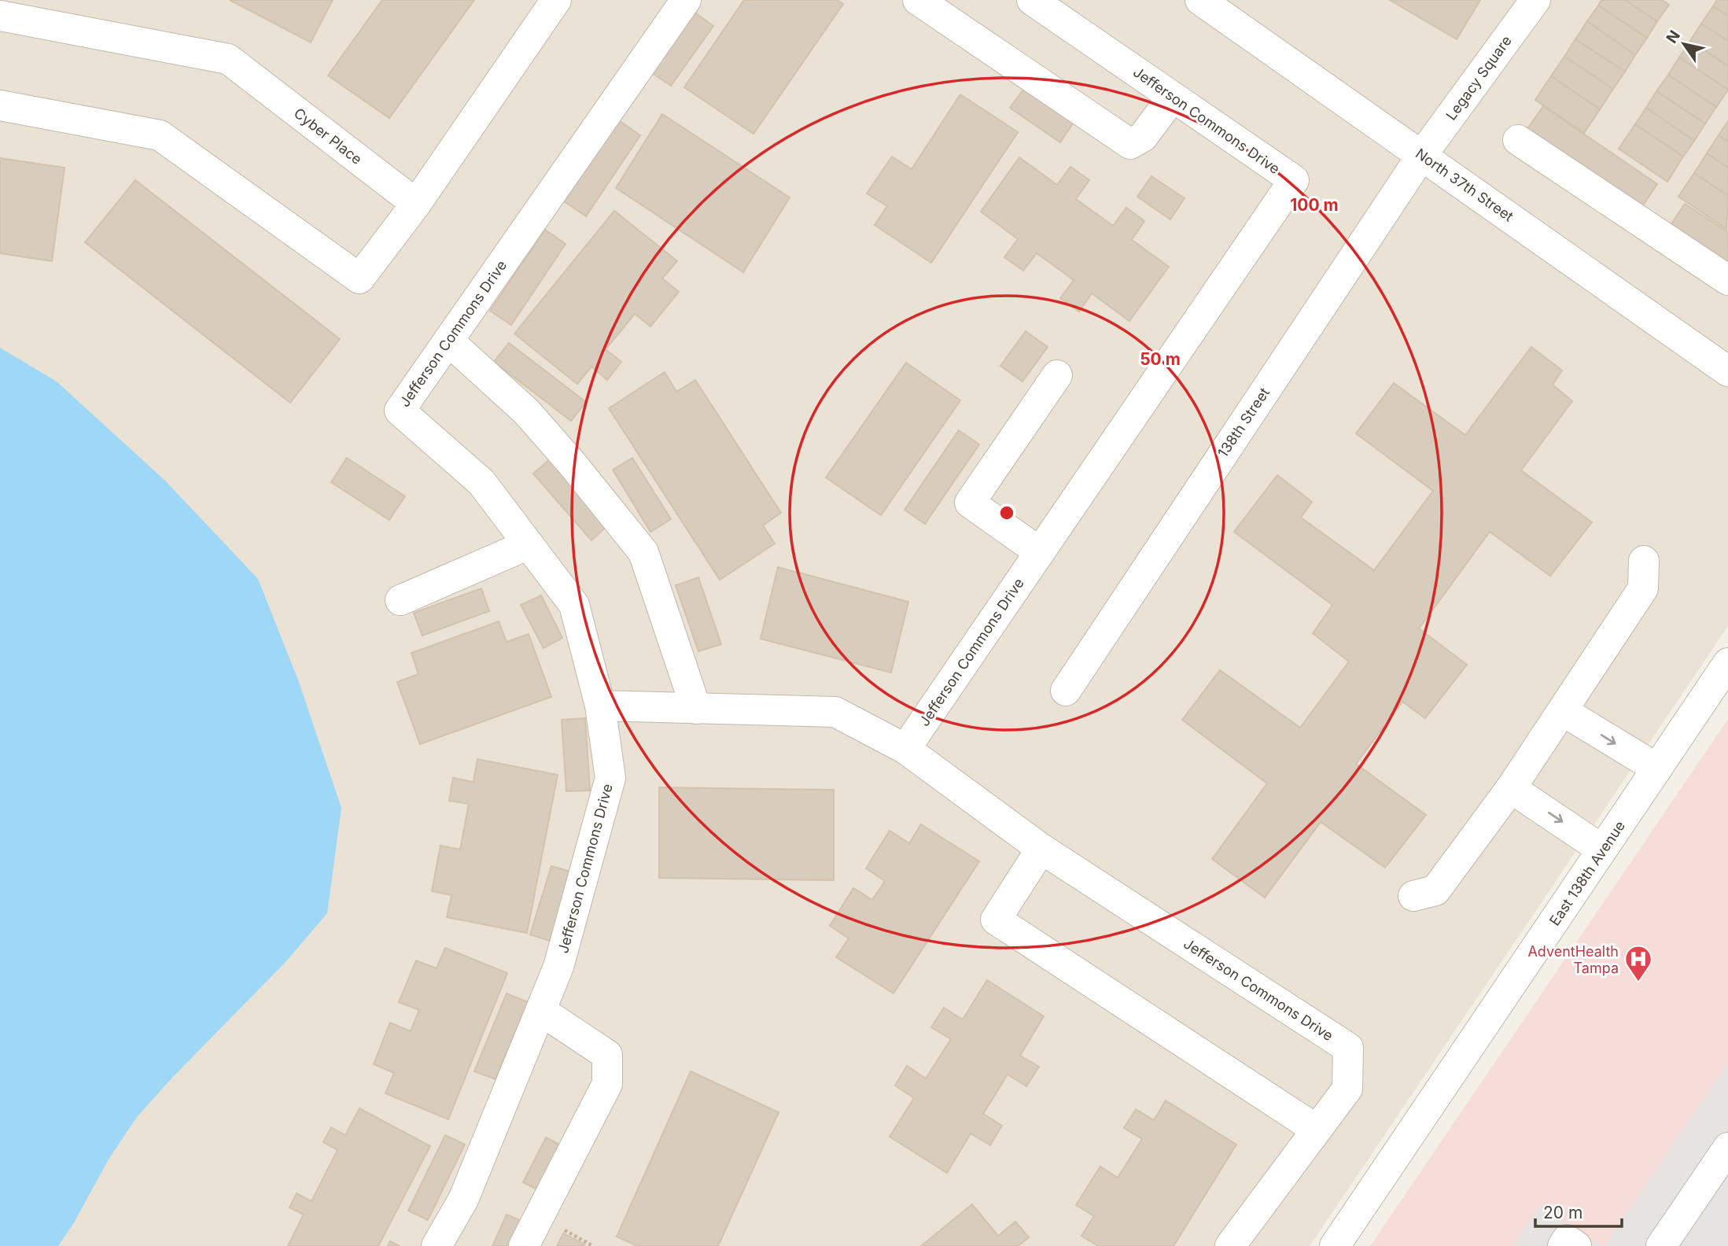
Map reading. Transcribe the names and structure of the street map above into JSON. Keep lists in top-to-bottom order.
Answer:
{
  "streets": {
    "street": [
      "Legacy Square",
      "Jefferson Commons Drive",
      "Cyber Place",
      "North 37th Street",
      "138th Street",
      "East 138th Avenue"
    ]
  },
  "crossings": [
    ["Legacy Square", "North 37th Street"],
    ["Legacy Square", "138th Street"],
    ["North 37th Street", "138th Street"]
  ],
  "places": {
    "hospital": ["AdventHealth Tampa"]
  },
  "scale_bar": "20 m",
  "north": "top left",
  "rings": ["100 m", "50 m"]
}
